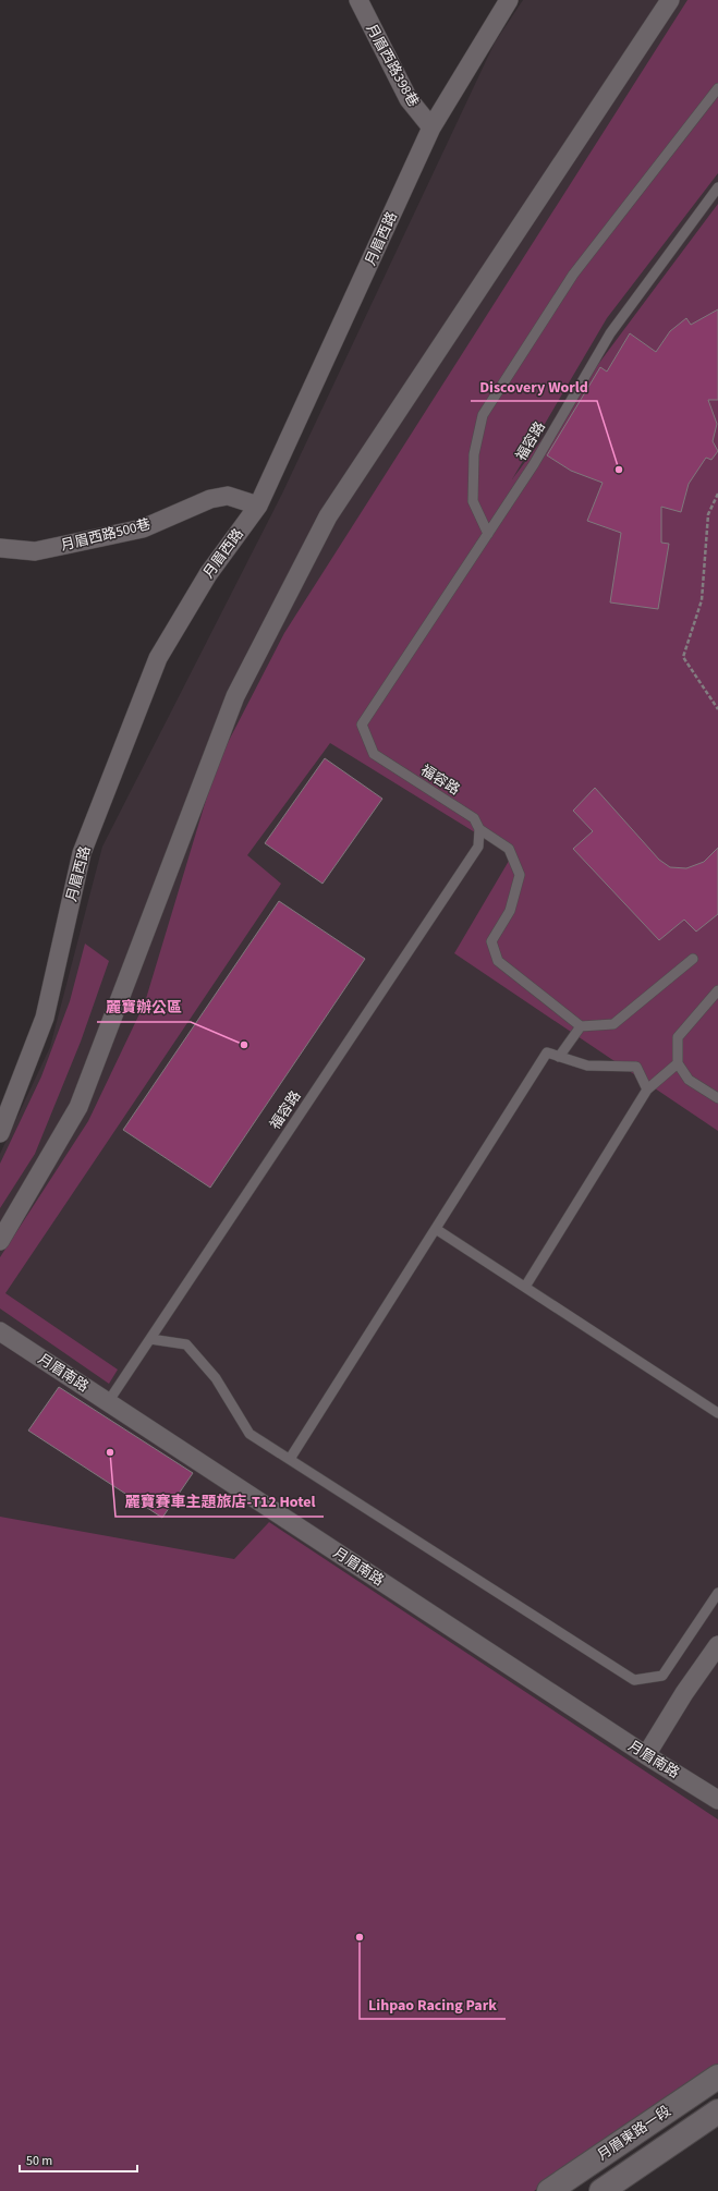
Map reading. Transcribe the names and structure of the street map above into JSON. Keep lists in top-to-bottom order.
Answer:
{
  "streets": {
    "street": [
      "月眉西路398巷",
      "月眉西路",
      "月眉西路500巷",
      "月眉南路",
      "月眉東路一段"
    ],
    "lane": ["福容路"]
  },
  "crossings": [
    ["月眉西路398巷", "月眉西路"],
    ["月眉西路", "月眉西路500巷"],
    ["福容路", "月眉南路"]
  ],
  "places": [
    "Discovery World",
    "麗寶辦公區",
    "麗寶賽車主題旅店-T12 Hotel",
    "Lihpao Racing Park"
  ],
  "scale_bar": "50 m"
}
